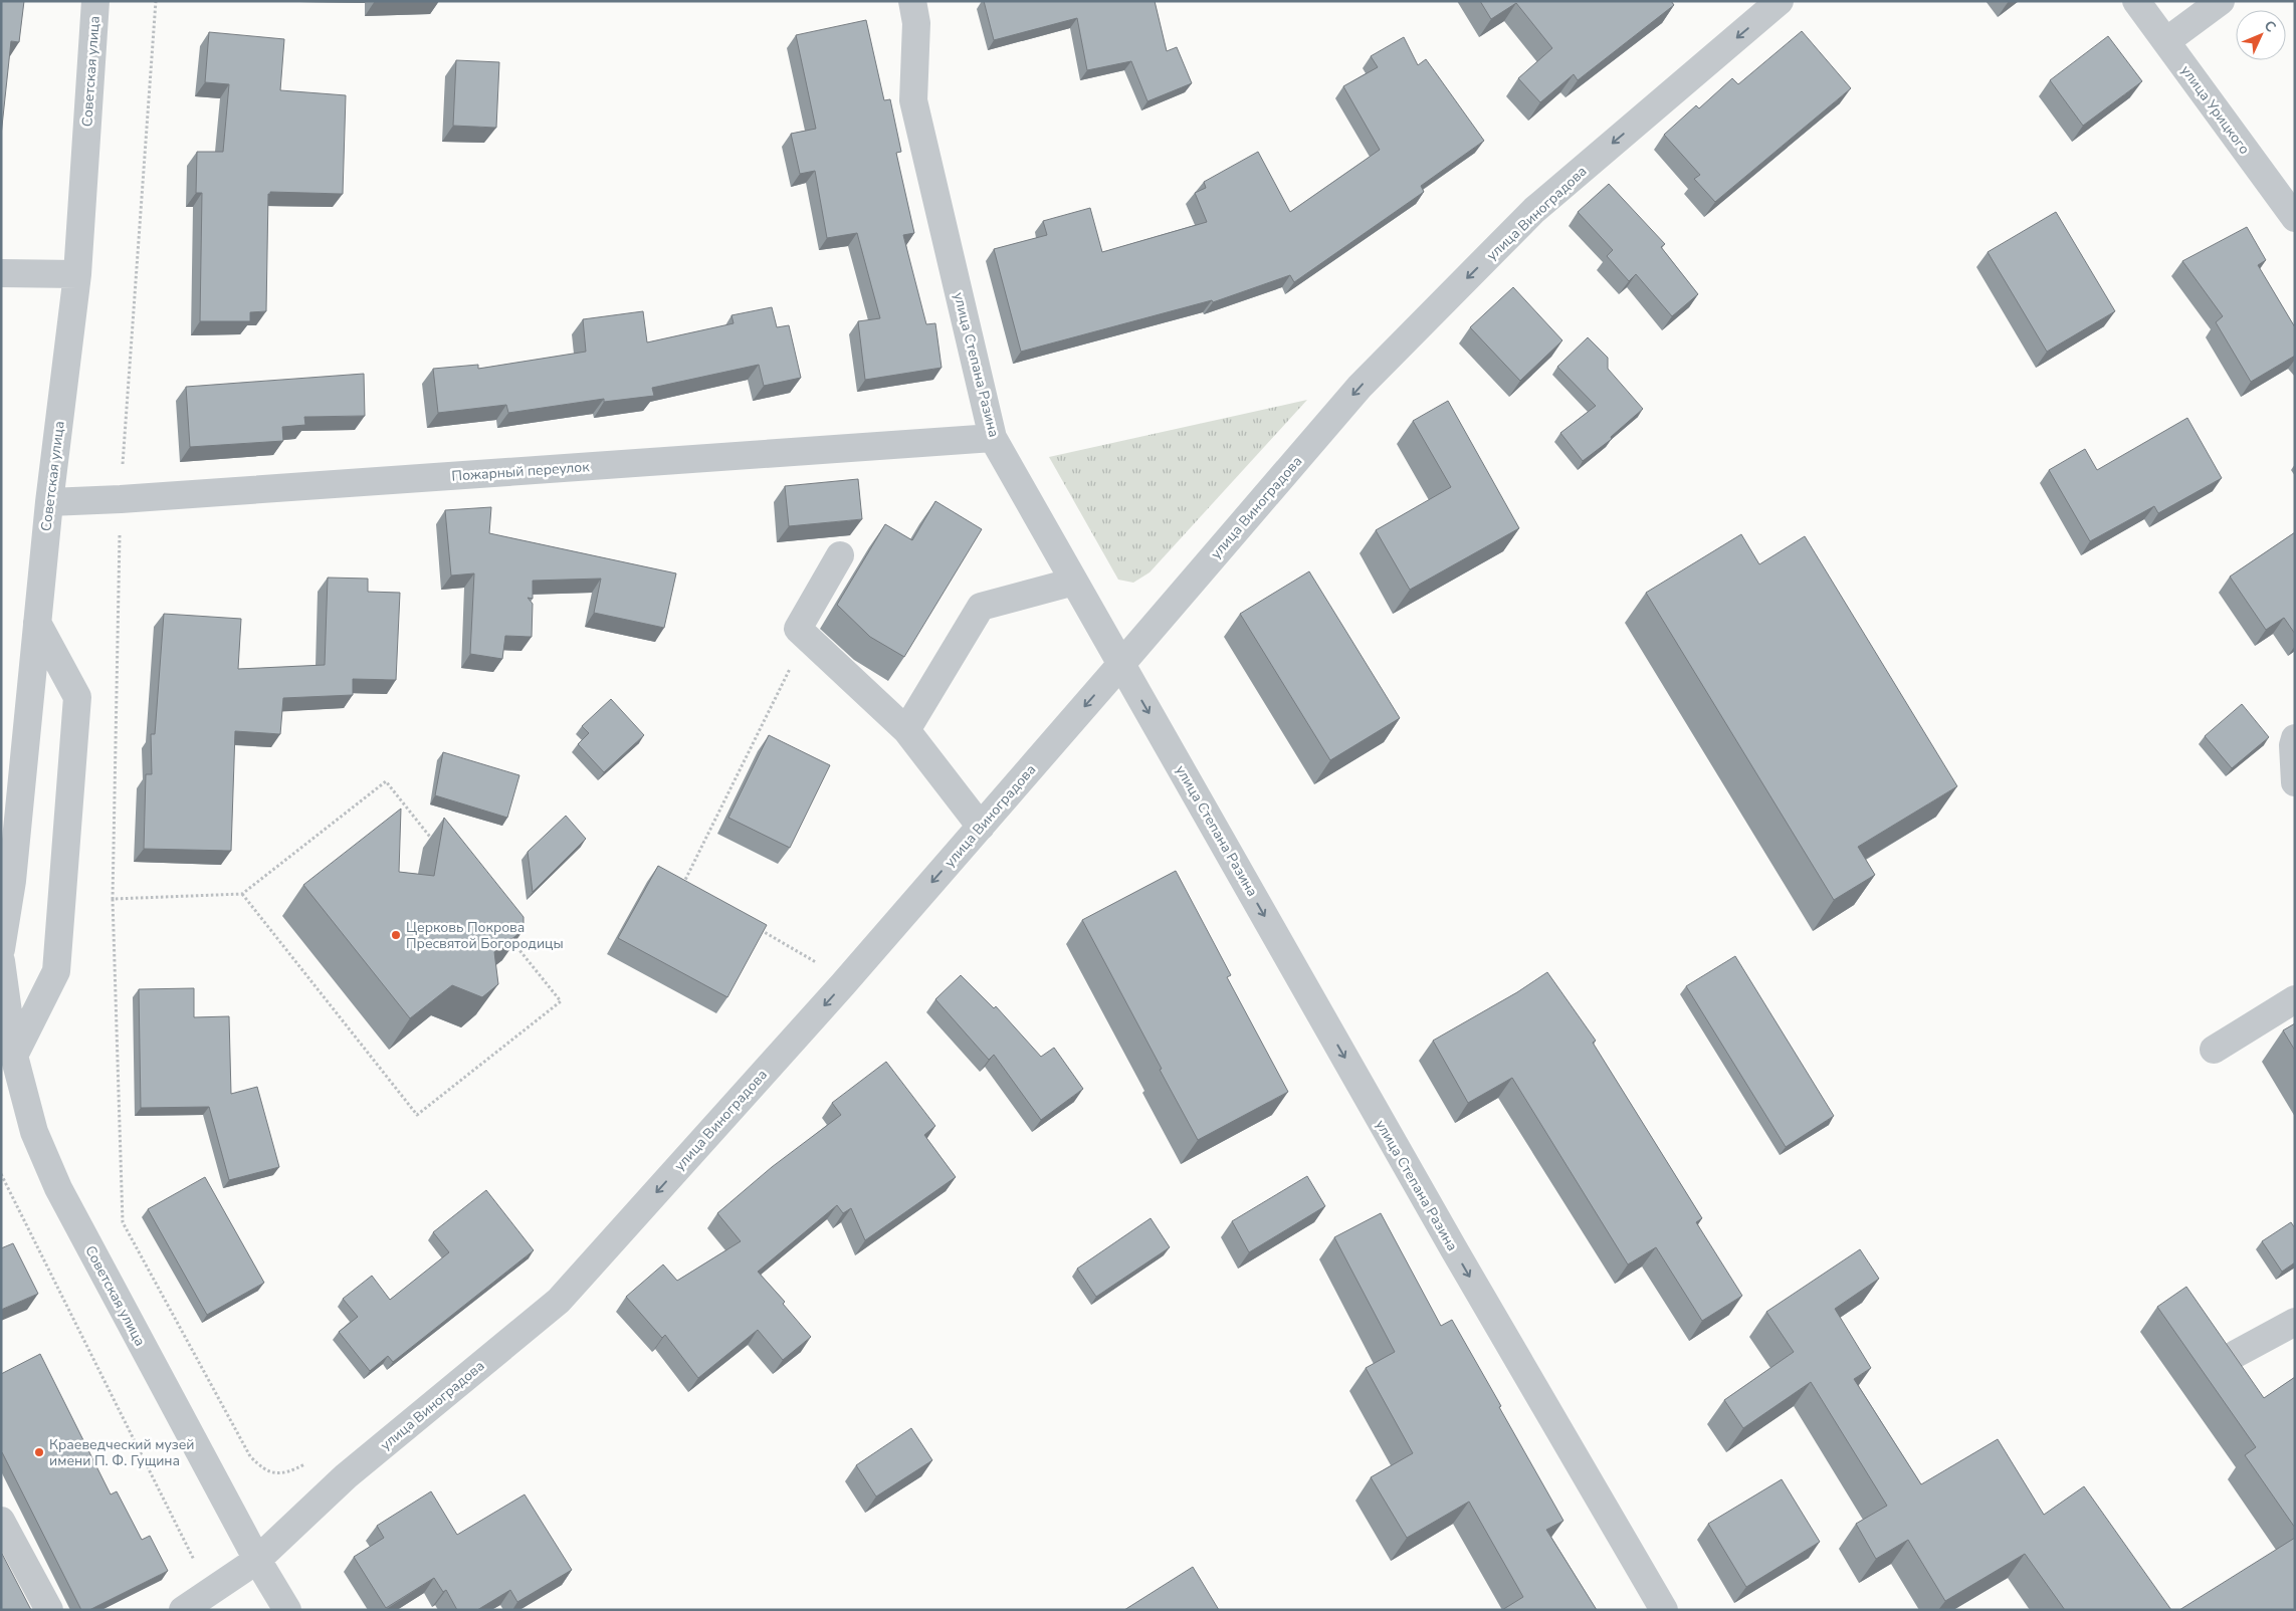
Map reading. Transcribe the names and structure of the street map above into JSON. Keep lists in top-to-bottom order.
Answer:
{
  "streets": {
    "street": [
      "Советская улица",
      "улица Урицкого",
      "улица Виноградова",
      "улица Степана Разина",
      "Пожарный переулок"
    ]
  },
  "crossings": [
    ["Советская улица", "улица Виноградова"],
    ["Советская улица", "Пожарный переулок"],
    ["улица Виноградова", "улица Степана Разина"],
    ["улица Степана Разина", "Пожарный переулок"]
  ],
  "one_way": ["улица Виноградова", "улица Степана Разина"],
  "places": ["Церковь Покрова Пресвятой Богородицы", "Краеведческий музей имени П. Ф. Гущина"],
  "north": "top right"
}
